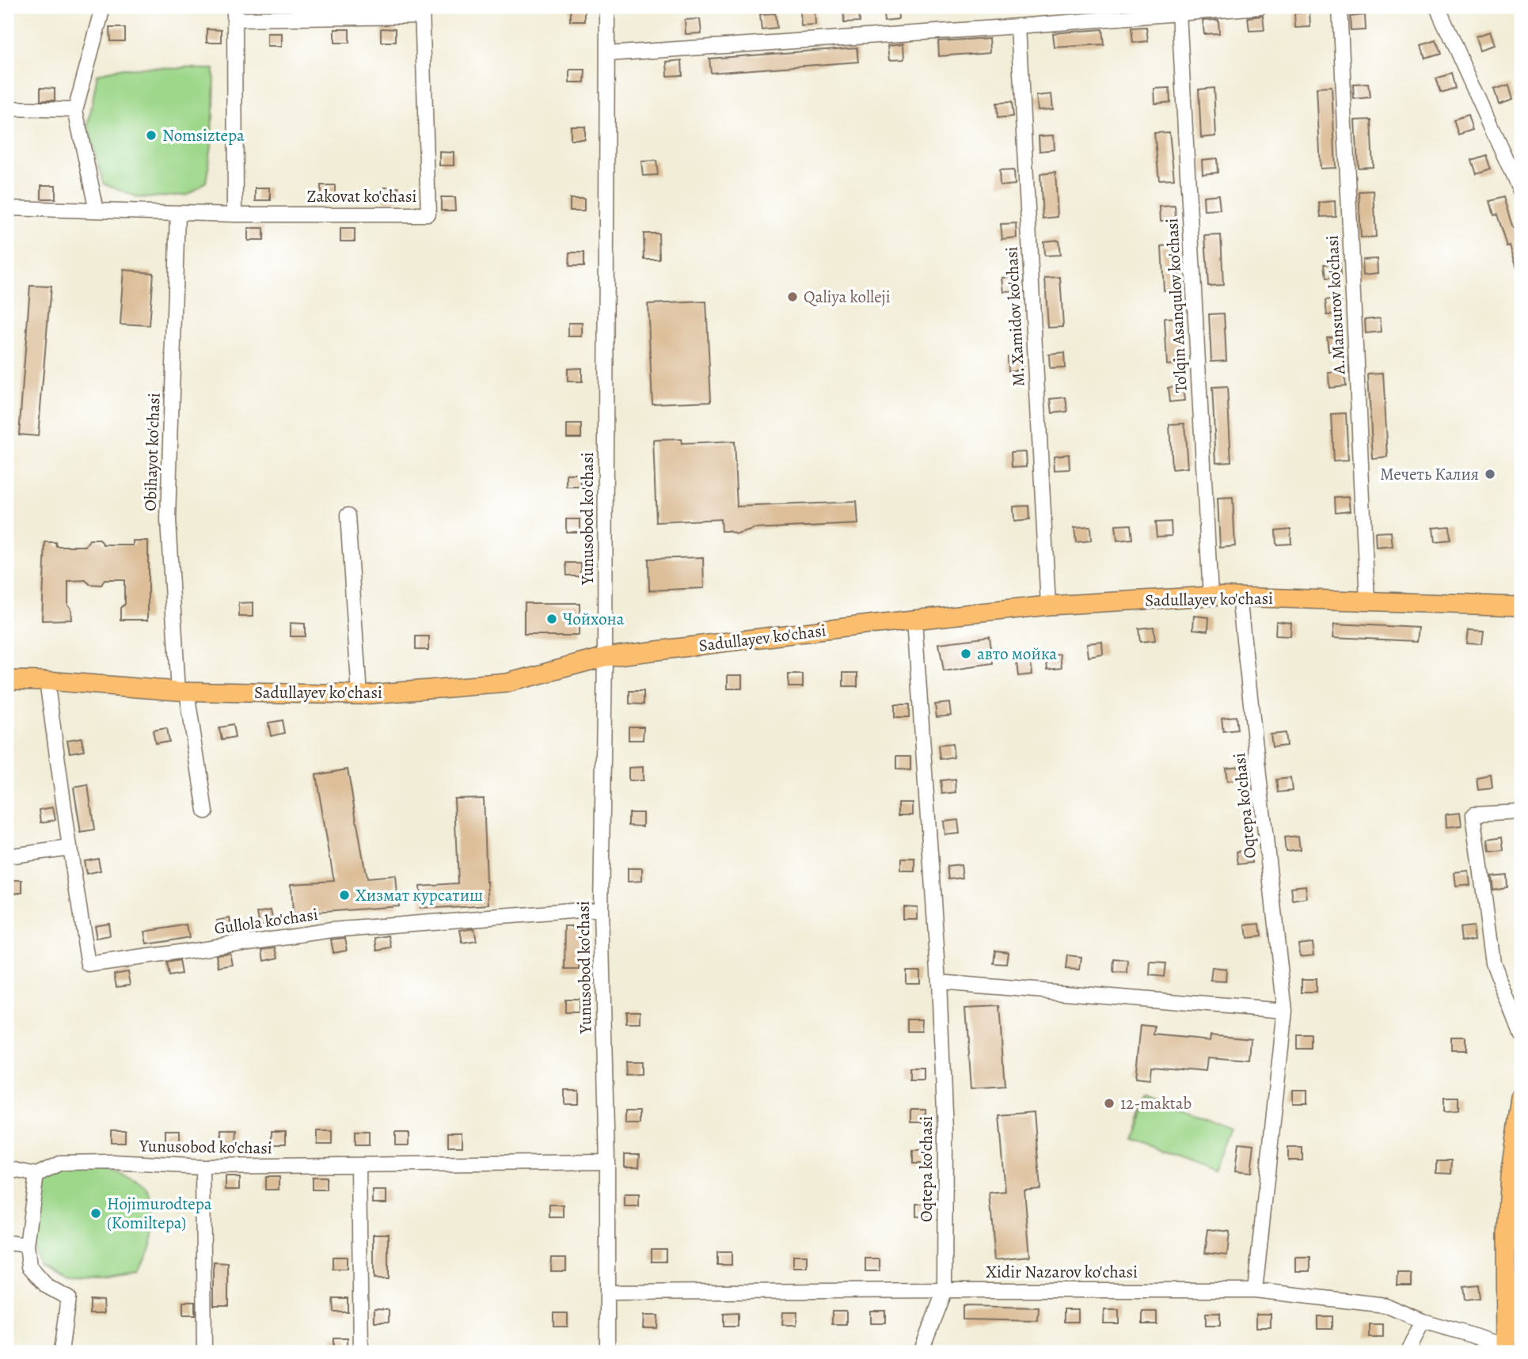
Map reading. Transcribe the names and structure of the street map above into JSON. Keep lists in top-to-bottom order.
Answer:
{
  "streets": {
    "main road": ["Sadullayev ko'chasi"],
    "street": [
      "Zakovat ko'chasi",
      "A.Mansurov ko'chasi",
      "To'lqin Asanqulov ko'chasi",
      "M. Xamidov ko'chasi",
      "Obihayot ko'chasi",
      "Yunusobod ko'chasi",
      "Oqtepa ko'chasi",
      "Gullola ko'chasi",
      "Xidir Nazarov ko'chasi"
    ]
  },
  "crossings": [
    ["Zakovat ko'chasi", "Obihayot ko'chasi"],
    ["A.Mansurov ko'chasi", "Sadullayev ko'chasi"],
    ["To'lqin Asanqulov ko'chasi", "Sadullayev ko'chasi"],
    ["M. Xamidov ko'chasi", "Sadullayev ko'chasi"],
    ["Obihayot ko'chasi", "Sadullayev ko'chasi"],
    ["Yunusobod ko'chasi", "Sadullayev ko'chasi"],
    ["Yunusobod ko'chasi", "Gullola ko'chasi"],
    ["Yunusobod ko'chasi", "Xidir Nazarov ko'chasi"],
    ["Sadullayev ko'chasi", "Oqtepa ko'chasi"],
    ["Oqtepa ko'chasi", "Xidir Nazarov ko'chasi"]
  ],
  "places": [
    "Nomsiztepa",
    "Qaliya kolleji",
    "Мечеть Калия",
    "Чойхона",
    "авто мойка",
    "Хизмат курсатиш",
    "12-maktab",
    "Hojimurodtepa (Komiltepa)"
  ]
}
